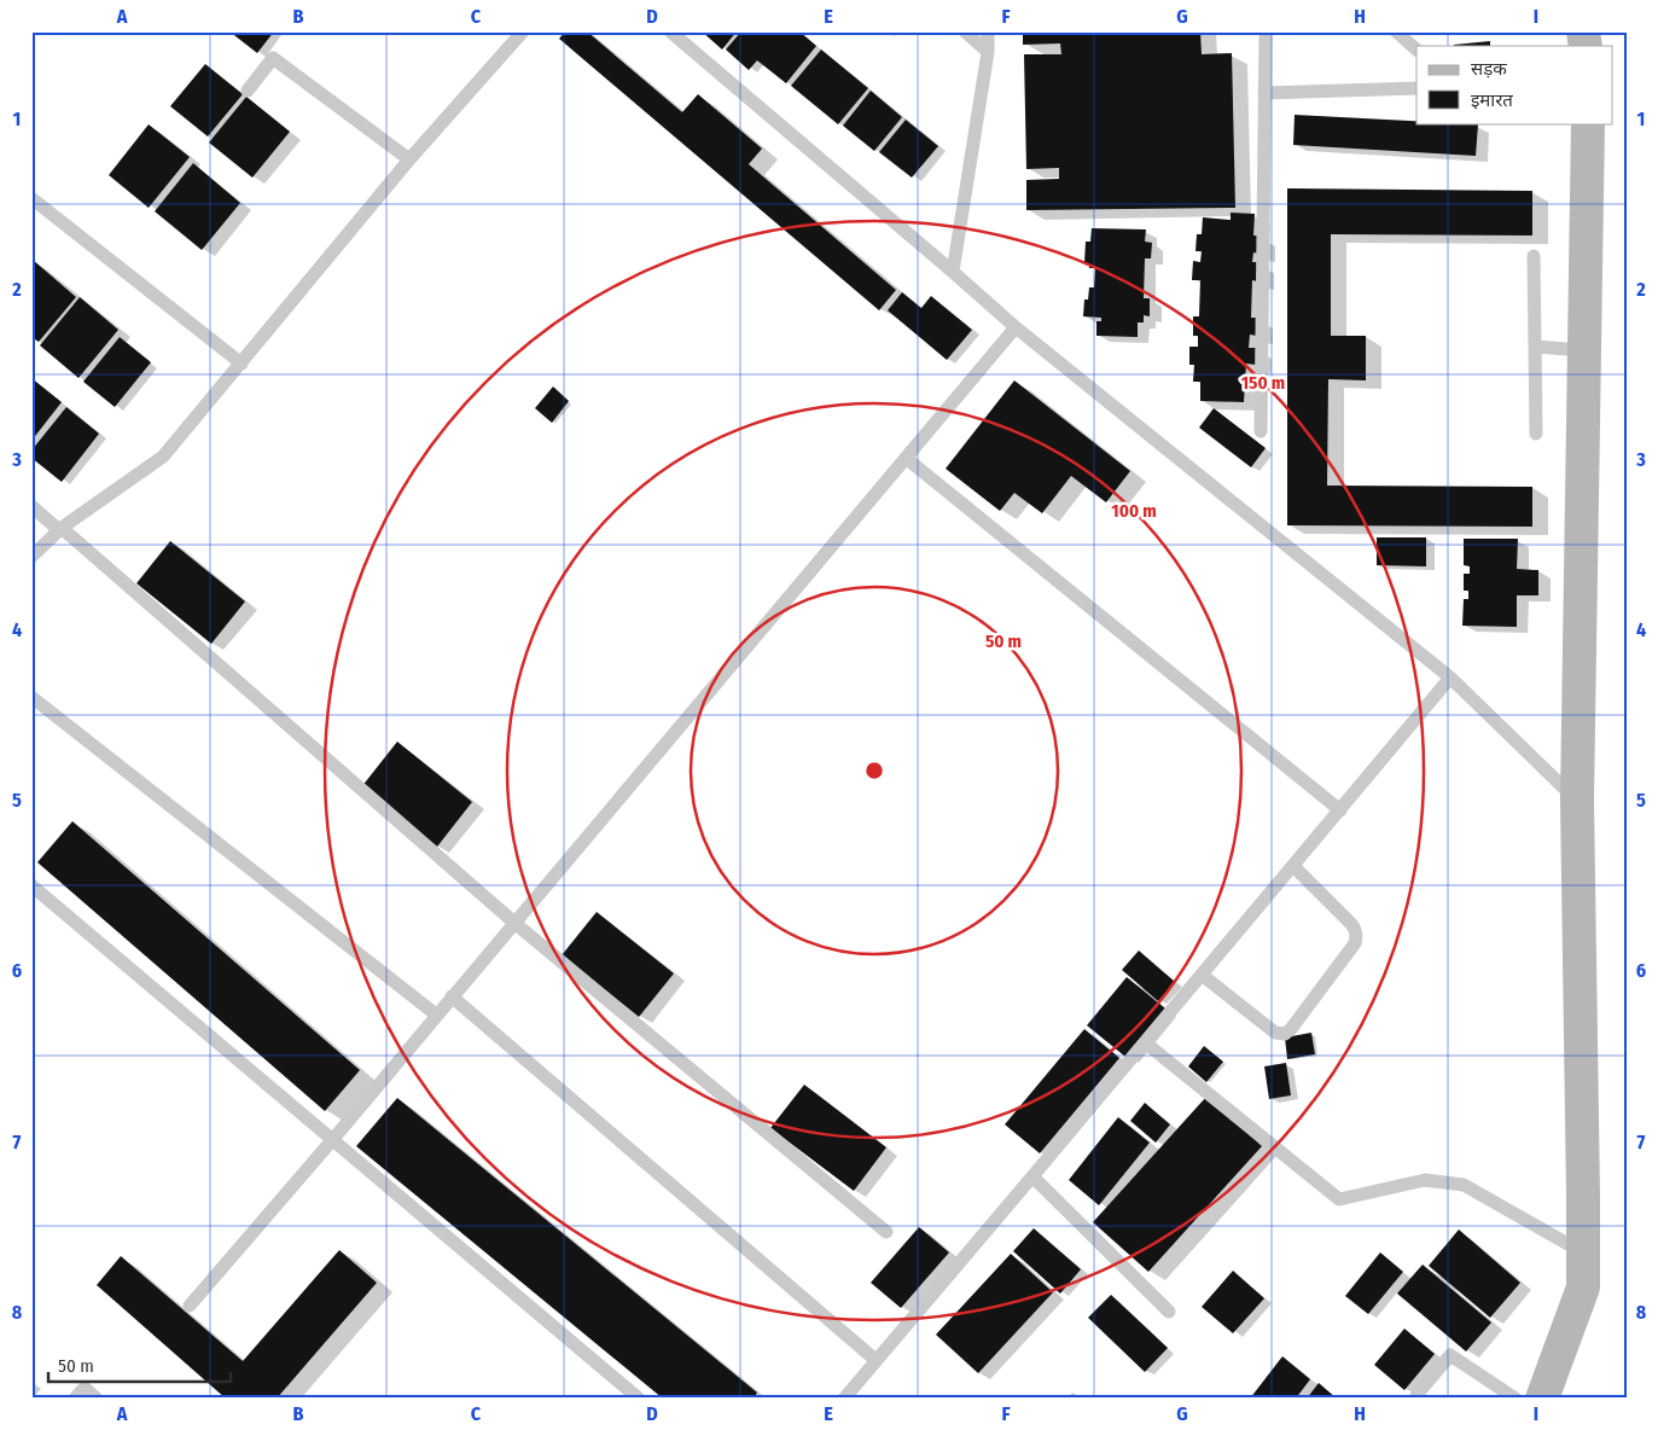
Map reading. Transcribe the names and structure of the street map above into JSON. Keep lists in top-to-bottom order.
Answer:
{
  "legend": ["सड़क", "इमारत"],
  "scale_bar": "50 m",
  "grid": {
    "columns": [
      "A",
      "B",
      "C",
      "D",
      "E",
      "F",
      "G",
      "H",
      "I"
    ],
    "rows": [
      "1",
      "2",
      "3",
      "4",
      "5",
      "6",
      "7",
      "8"
    ]
  },
  "rings": ["150 m", "100 m", "50 m"]
}
